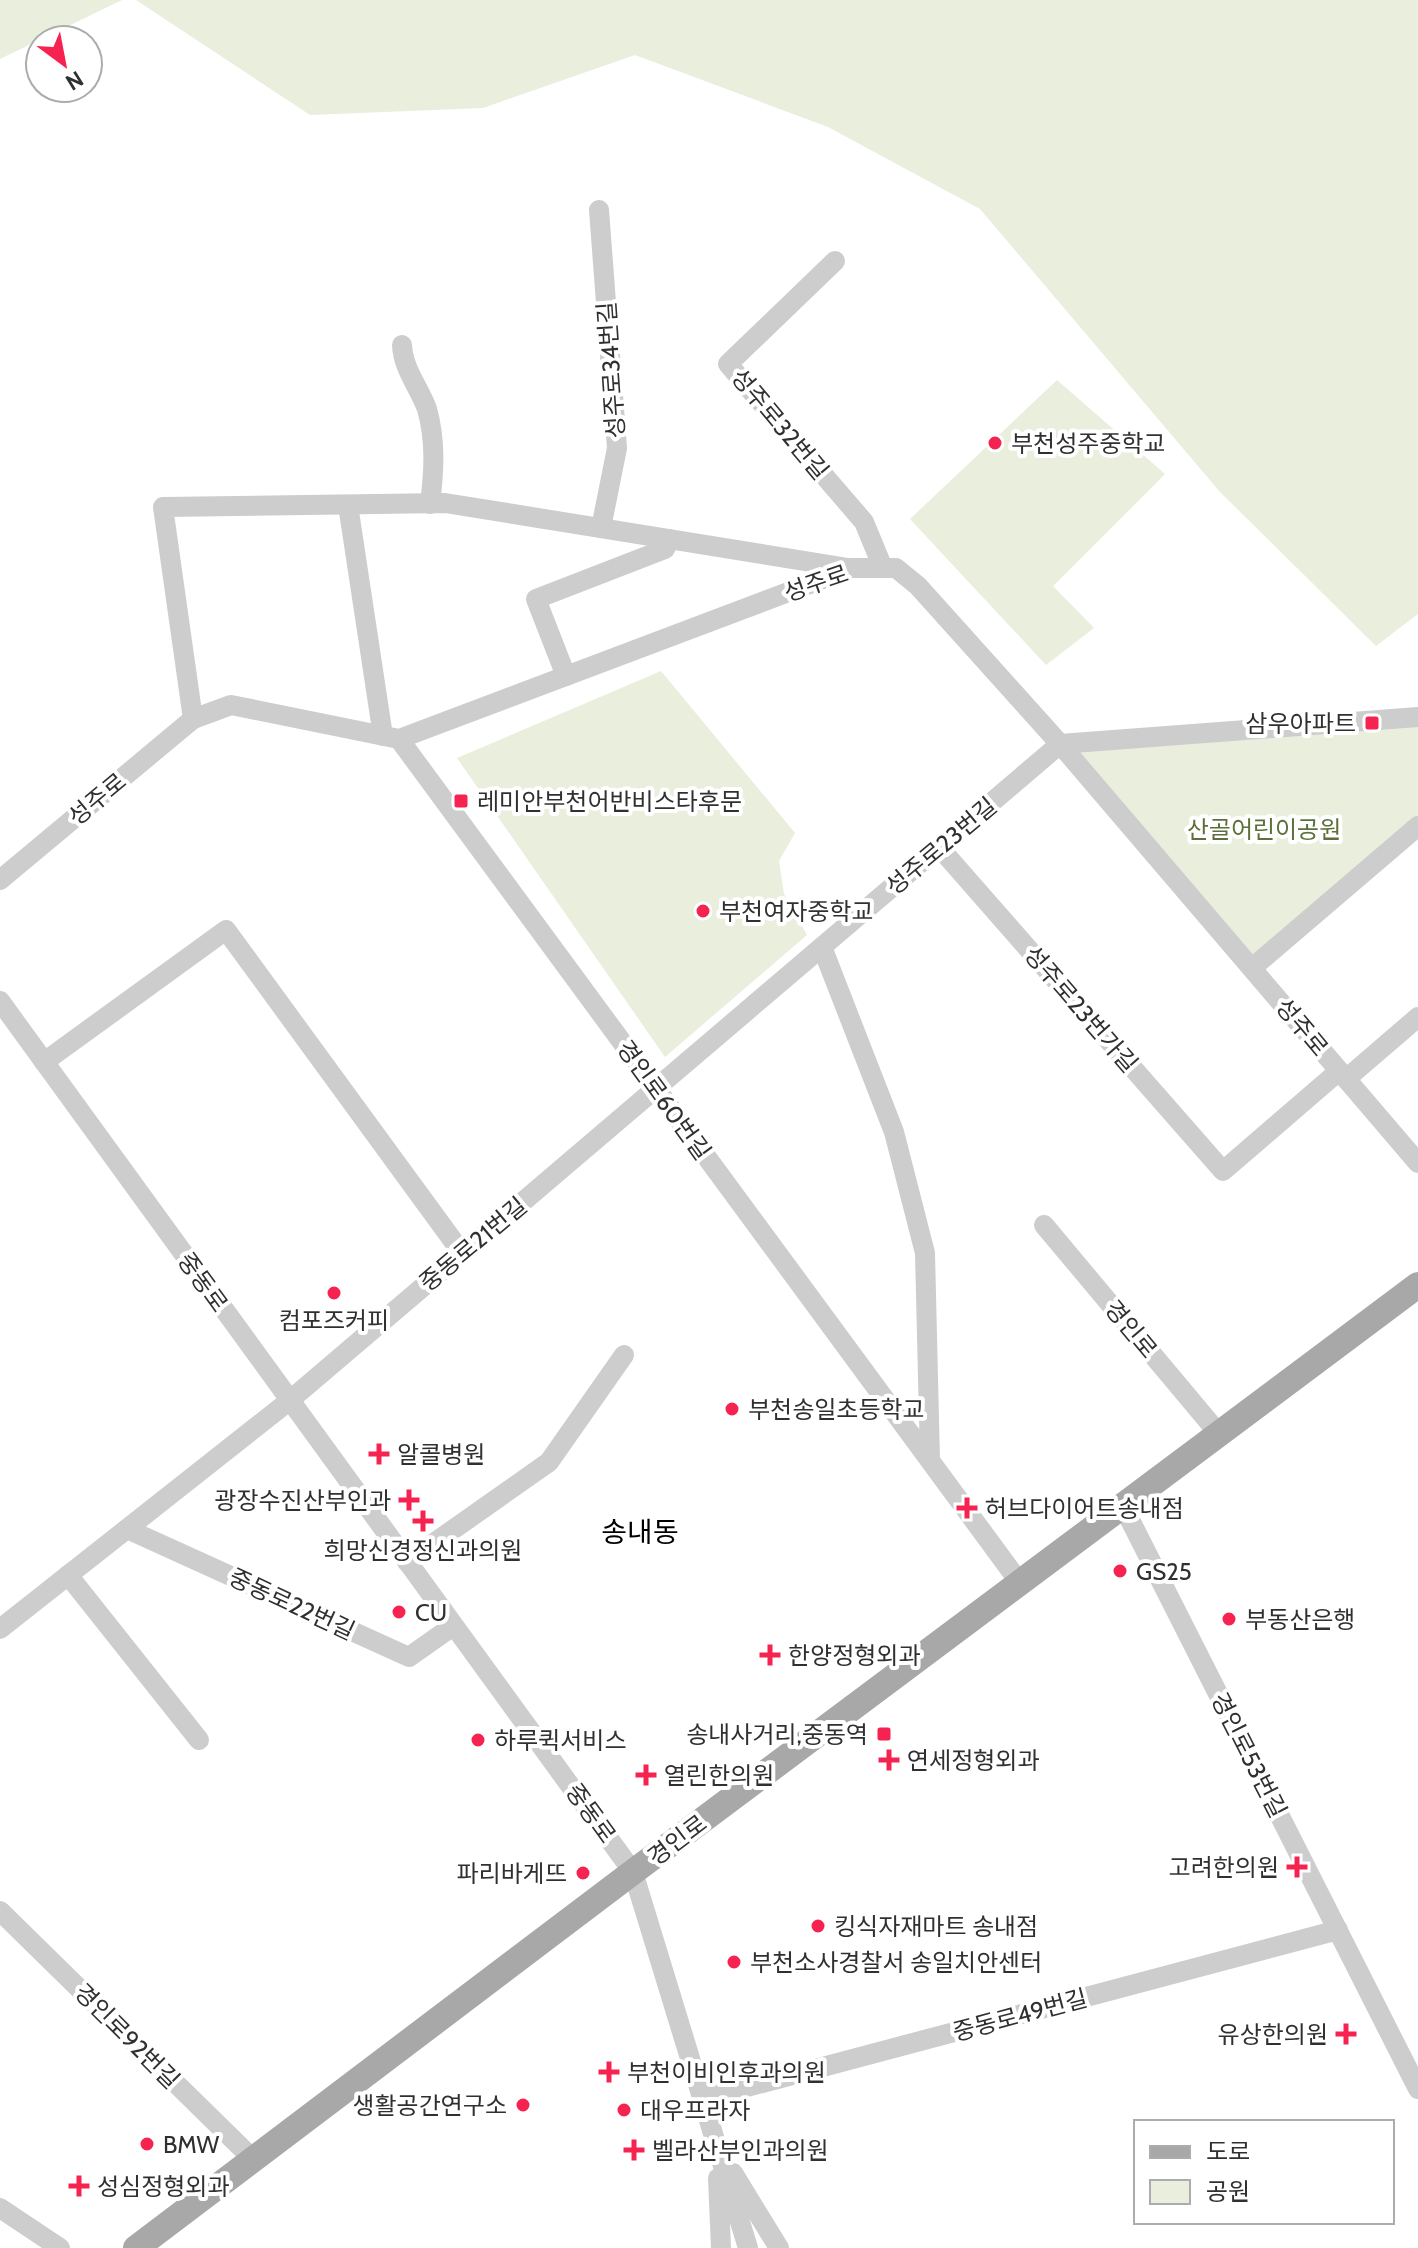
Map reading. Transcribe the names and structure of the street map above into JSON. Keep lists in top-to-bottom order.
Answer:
{
  "streets": {
    "main road": ["경인로"],
    "street": [
      "성주로34번길",
      "성주로32번길",
      "성주로",
      "성주로23번길",
      "성주로23번가길",
      "경인로60번길",
      "중동로21번길",
      "중동로",
      "중동로22번길",
      "경인로53번길",
      "중동로49번길",
      "경인로92번길"
    ]
  },
  "crossings": [
    ["성주로32번길", "성주로"],
    ["성주로", "성주로23번길"],
    ["성주로", "성주로23번가길"],
    ["성주로", "경인로60번길"],
    ["성주로23번길", "성주로23번가길"],
    ["성주로23번길", "경인로60번길"],
    ["성주로23번길", "중동로21번길"],
    ["경인로60번길", "중동로21번길"],
    ["경인로60번길", "경인로"],
    ["중동로21번길", "중동로"],
    ["중동로", "경인로"],
    ["중동로", "중동로22번길"],
    ["중동로", "중동로49번길"],
    ["경인로", "경인로53번길"],
    ["경인로", "경인로92번길"],
    ["경인로53번길", "중동로49번길"]
  ],
  "districts": ["송내동"],
  "parks": ["산골어린이공원"],
  "places": {
    "other": [
      "부천성주중학교",
      "부천여자중학교",
      "컴포즈커피",
      "부천송일초등학교",
      "GS25",
      "CU",
      "부동산은행",
      "하루퀵서비스",
      "파리바게뜨",
      "킹식자재마트 송내점",
      "부천소사경찰서 송일치안센터",
      "생활공간연구소",
      "대우프라자",
      "BMW"
    ],
    "transit": ["삼우아파트", "레미안부천어반비스타후문", "송내사거리,중동역"],
    "health": [
      "알콜병원",
      "광장수진산부인과",
      "허브다이어트송내점",
      "희망신경정신과의원",
      "한양정형외과",
      "연세정형외과",
      "열린한의원",
      "고려한의원",
      "유상한의원",
      "부천이비인후과의원",
      "벨라산부인과의원",
      "성심정형외과"
    ]
  },
  "legend": ["도로", "공원"],
  "north": "bottom right"
}
